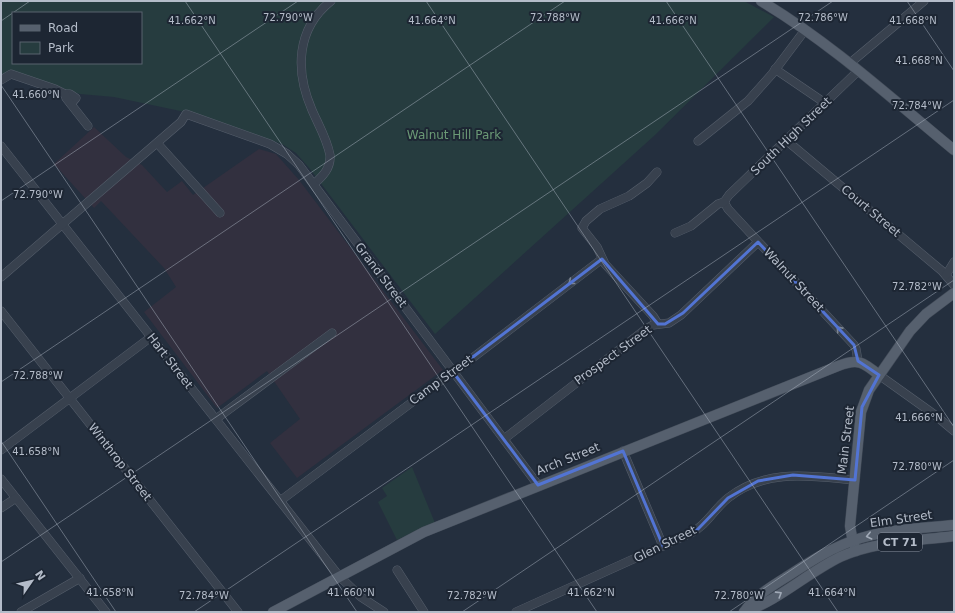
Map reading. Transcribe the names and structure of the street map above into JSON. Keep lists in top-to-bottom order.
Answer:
{
  "streets": {
    "main road": [
      "Main Street",
      "Arch Street",
      "Elm Street",
      "CT 71"
    ],
    "street": [
      "South High Street",
      "Court Street",
      "Grand Street",
      "Walnut Street",
      "Prospect Street",
      "Hart Street",
      "Camp Street",
      "Winthrop Street",
      "Glen Street"
    ]
  },
  "crossings": [
    ["South High Street", "Court Street"],
    ["South High Street", "Walnut Street"],
    ["Grand Street", "Prospect Street"],
    ["Grand Street", "Camp Street"],
    ["Grand Street", "Arch Street"],
    ["Walnut Street", "Prospect Street"],
    ["Walnut Street", "Arch Street"],
    ["Hart Street", "Camp Street"],
    ["Hart Street", "Arch Street"],
    ["Main Street", "Elm Street"],
    ["Main Street", "CT 71"],
    ["Main Street", "Glen Street"],
    ["Elm Street", "CT 71"]
  ],
  "one_way": ["Walnut Street", "Camp Street"],
  "parks": ["Walnut Hill Park"],
  "legend": ["Road", "Park"],
  "north": "top right",
  "coordinates": [
    "72.790°W",
    "72.788°W",
    "72.786°W",
    "41.664°N",
    "41.662°N",
    "41.666°N",
    "41.668°N",
    "41.660°N",
    "72.784°W",
    "72.782°W",
    "41.658°N",
    "72.780°W"
  ]
}
